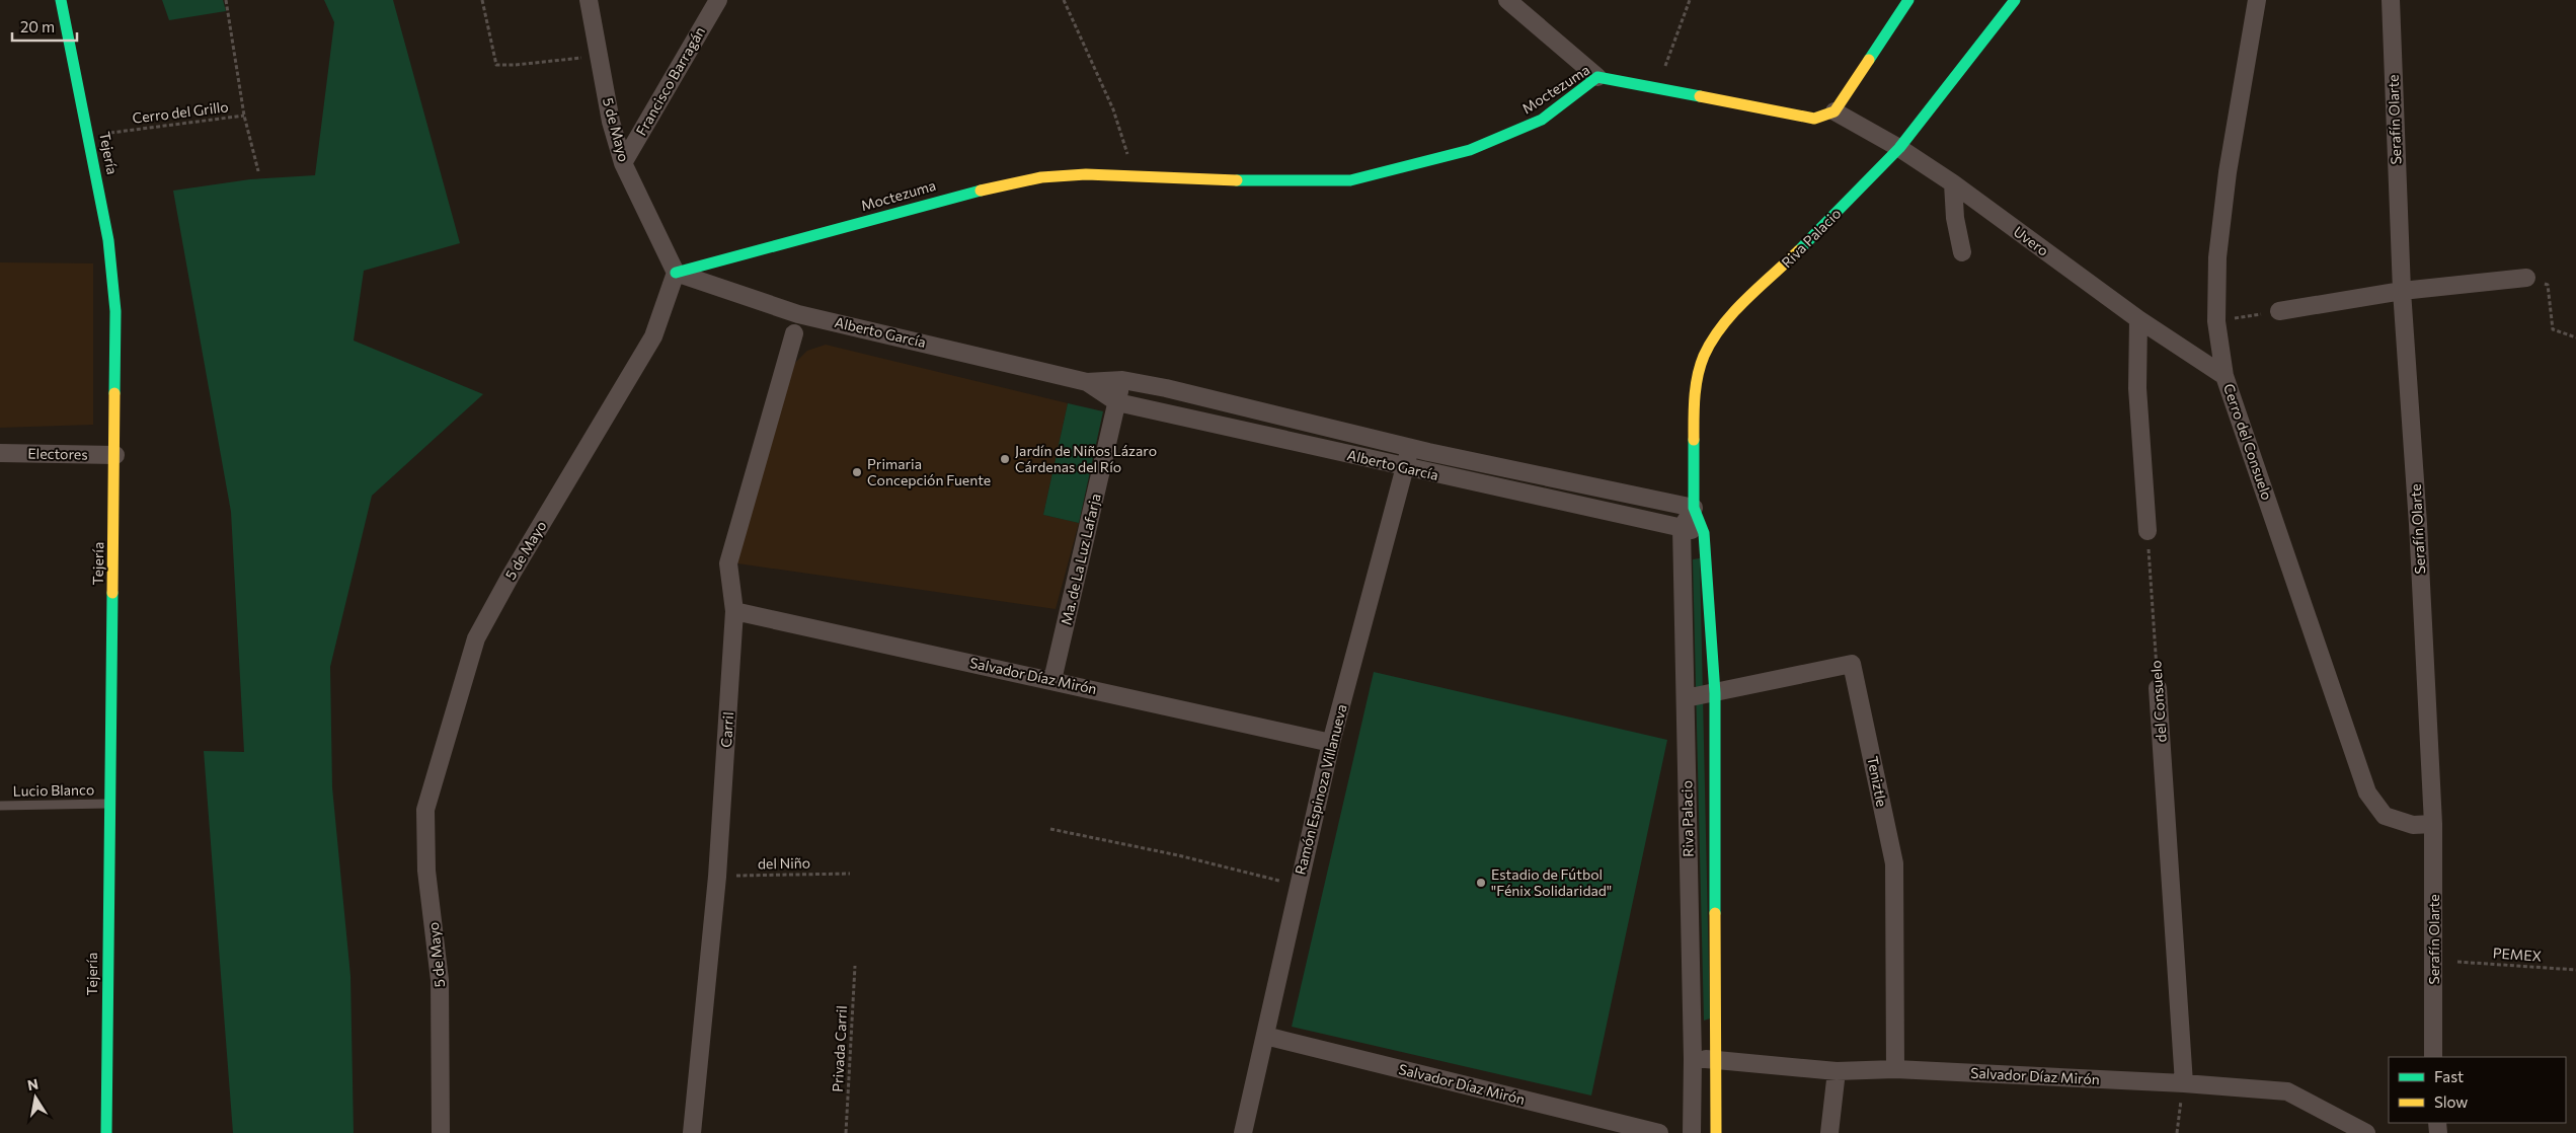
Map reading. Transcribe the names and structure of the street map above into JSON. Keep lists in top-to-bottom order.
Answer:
{
  "streets": {
    "street": [
      "Francisco Barragán",
      "Moctezuma",
      "Serafín Olarte",
      "5 de Mayo",
      "Tejería",
      "Riva Palacio",
      "Uvero",
      "Alberto García",
      "Cerro del Consuelo",
      "Electores",
      "Ma. de La Luz Lafarja",
      "Salvador Díaz Mirón",
      "del Consuelo",
      "Carril",
      "Teniztle",
      "Ramón Espinoza Villanueva"
    ],
    "lane": ["Lucio Blanco"],
    "path": [
      "Cerro del Grillo",
      "del Niño",
      "PEMEX",
      "Privada Carril"
    ]
  },
  "crossings": [
    ["Francisco Barragán", "5 de Mayo"],
    ["Moctezuma", "5 de Mayo"],
    ["Moctezuma", "Uvero"],
    ["Moctezuma", "Alberto García"],
    ["Cerro del Grillo", "Tejería"],
    ["Serafín Olarte", "Cerro del Consuelo"],
    ["5 de Mayo", "Alberto García"],
    ["Tejería", "Electores"],
    ["Tejería", "Lucio Blanco"],
    ["Riva Palacio", "Uvero"],
    ["Riva Palacio", "Alberto García"],
    ["Riva Palacio", "Salvador Díaz Mirón"],
    ["Riva Palacio", "Teniztle"],
    ["Uvero", "Cerro del Consuelo"],
    ["Alberto García", "Ma. de La Luz Lafarja"],
    ["Alberto García", "Ramón Espinoza Villanueva"],
    ["Ma. de La Luz Lafarja", "Salvador Díaz Mirón"],
    ["Salvador Díaz Mirón", "del Consuelo"],
    ["Salvador Díaz Mirón", "Carril"],
    ["Salvador Díaz Mirón", "Teniztle"],
    ["Salvador Díaz Mirón", "Ramón Espinoza Villanueva"],
    ["Carril", "del Niño"]
  ],
  "places": ["Jardín de Niños Lázaro Cárdenas del Río", "Primaria Concepción Fuente", "Estadio de Fútbol \"Fénix Solidaridad\""],
  "legend": ["Fast", "Slow"],
  "scale_bar": "20 m",
  "north": "top"
}
